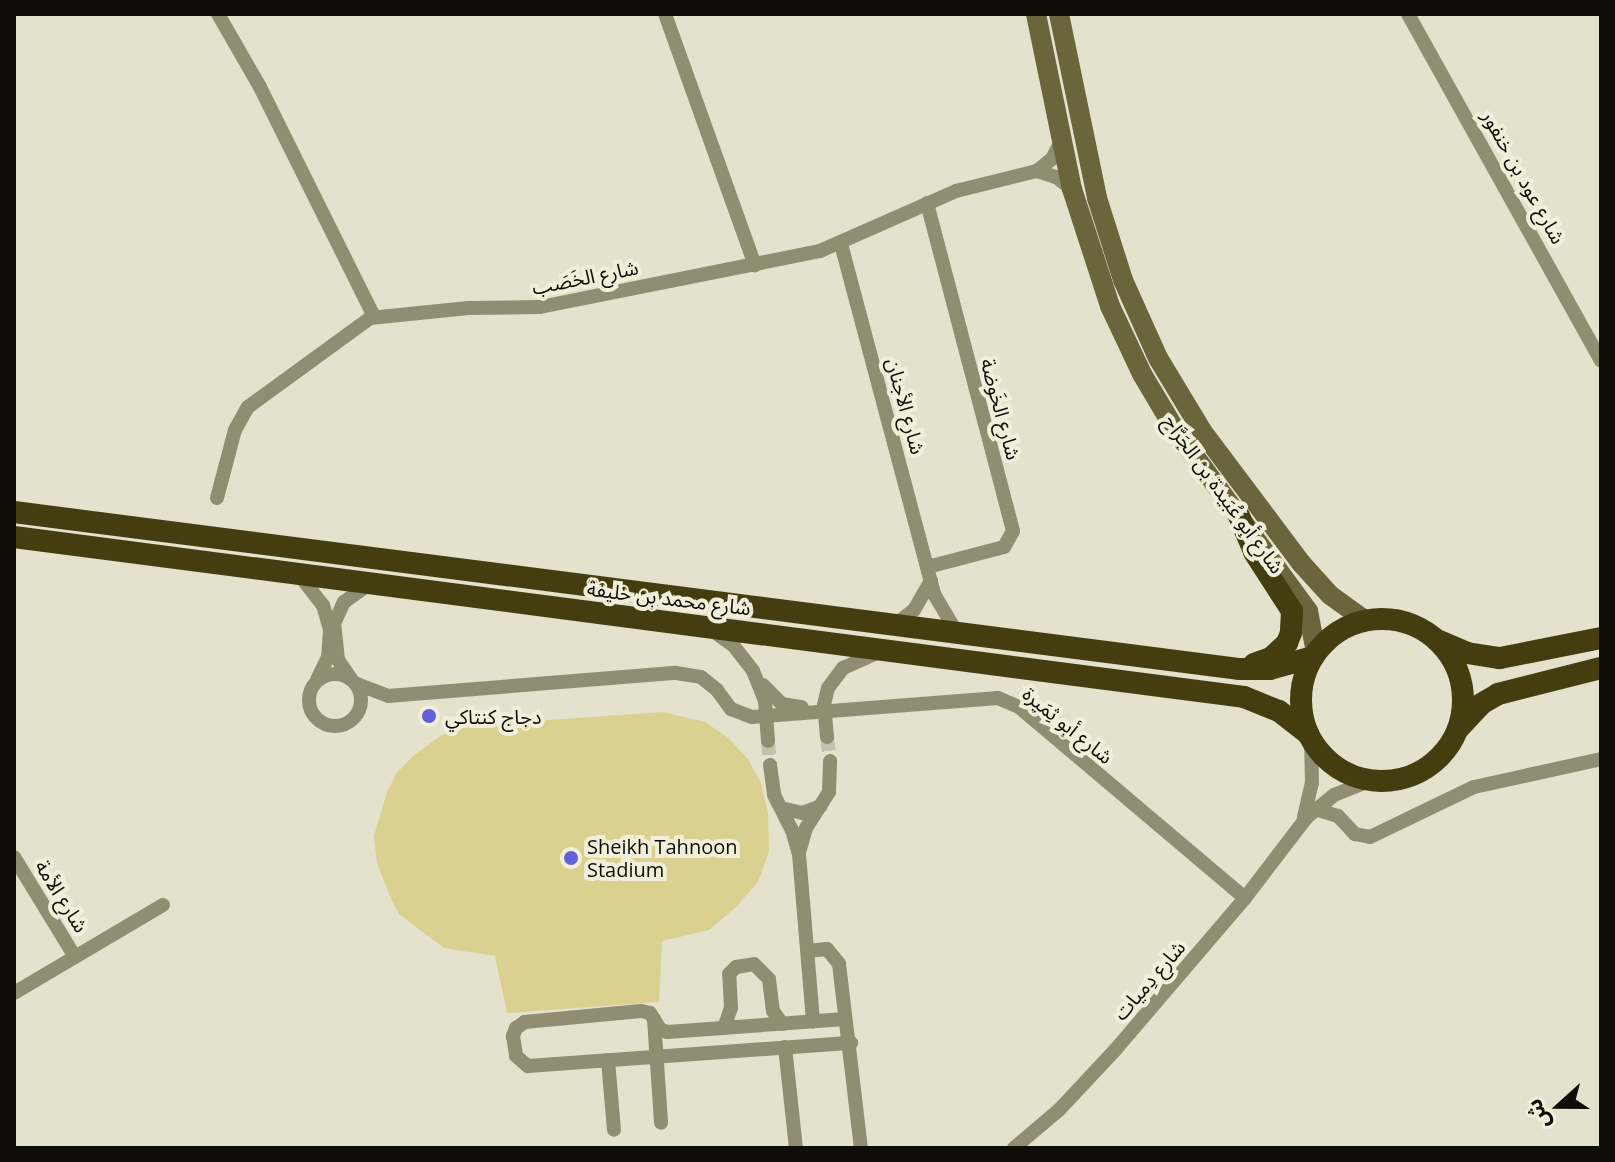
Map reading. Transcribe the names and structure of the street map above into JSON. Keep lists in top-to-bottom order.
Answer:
{
  "streets": {
    "highway": ["شارع محمد بن خليفة"],
    "main road": ["شارع أبو عُبَيدة بن الجَرَّاح"],
    "street": [
      "شارع عود بن خنفور",
      "شارع الخَصَب",
      "شارع الأجنان",
      "شارع الخَوضة",
      "شارع أبو ثِمَيرة",
      "شارع الأمة",
      "شارع دِميات"
    ]
  },
  "crossings": [
    ["شارع الخَصَب", "شارع الأجنان"],
    ["شارع الخَصَب", "شارع الخَوضة"],
    ["شارع الأجنان", "شارع الخَوضة"],
    ["شارع الأجنان", "شارع محمد بن خليفة"],
    ["شارع أبو عُبَيدة بن الجَرَّاح", "شارع محمد بن خليفة"],
    ["شارع أبو عُبَيدة بن الجَرَّاح", "شارع دِميات"],
    ["شارع محمد بن خليفة", "شارع دِميات"],
    ["شارع أبو ثِمَيرة", "شارع دِميات"]
  ],
  "places": ["دجاج كنتاكي", "Sheikh Tahnoon Stadium"],
  "north": "left"
}
